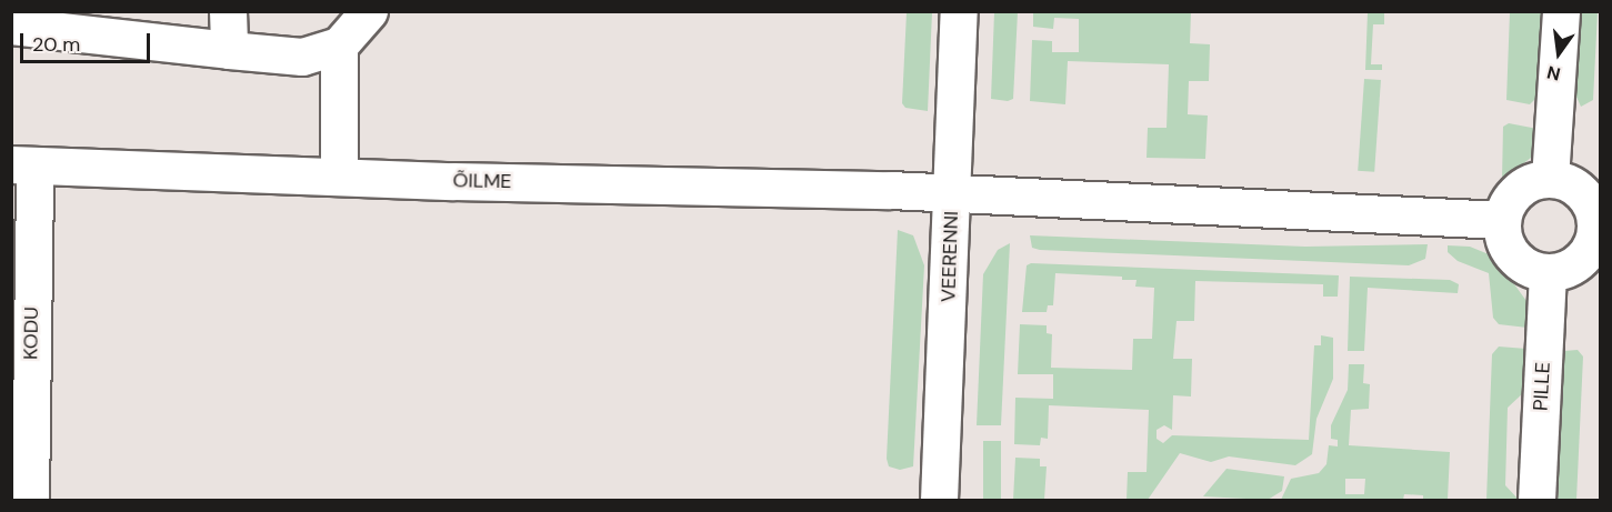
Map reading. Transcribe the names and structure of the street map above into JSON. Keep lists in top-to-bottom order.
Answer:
{
  "streets": {
    "street": [
      "ÕILME",
      "VEERENNI",
      "KODU",
      "PILLE"
    ]
  },
  "crossings": [
    ["ÕILME", "VEERENNI"],
    ["ÕILME", "KODU"],
    ["ÕILME", "PILLE"]
  ],
  "scale_bar": "20 m",
  "north": "bottom"
}
